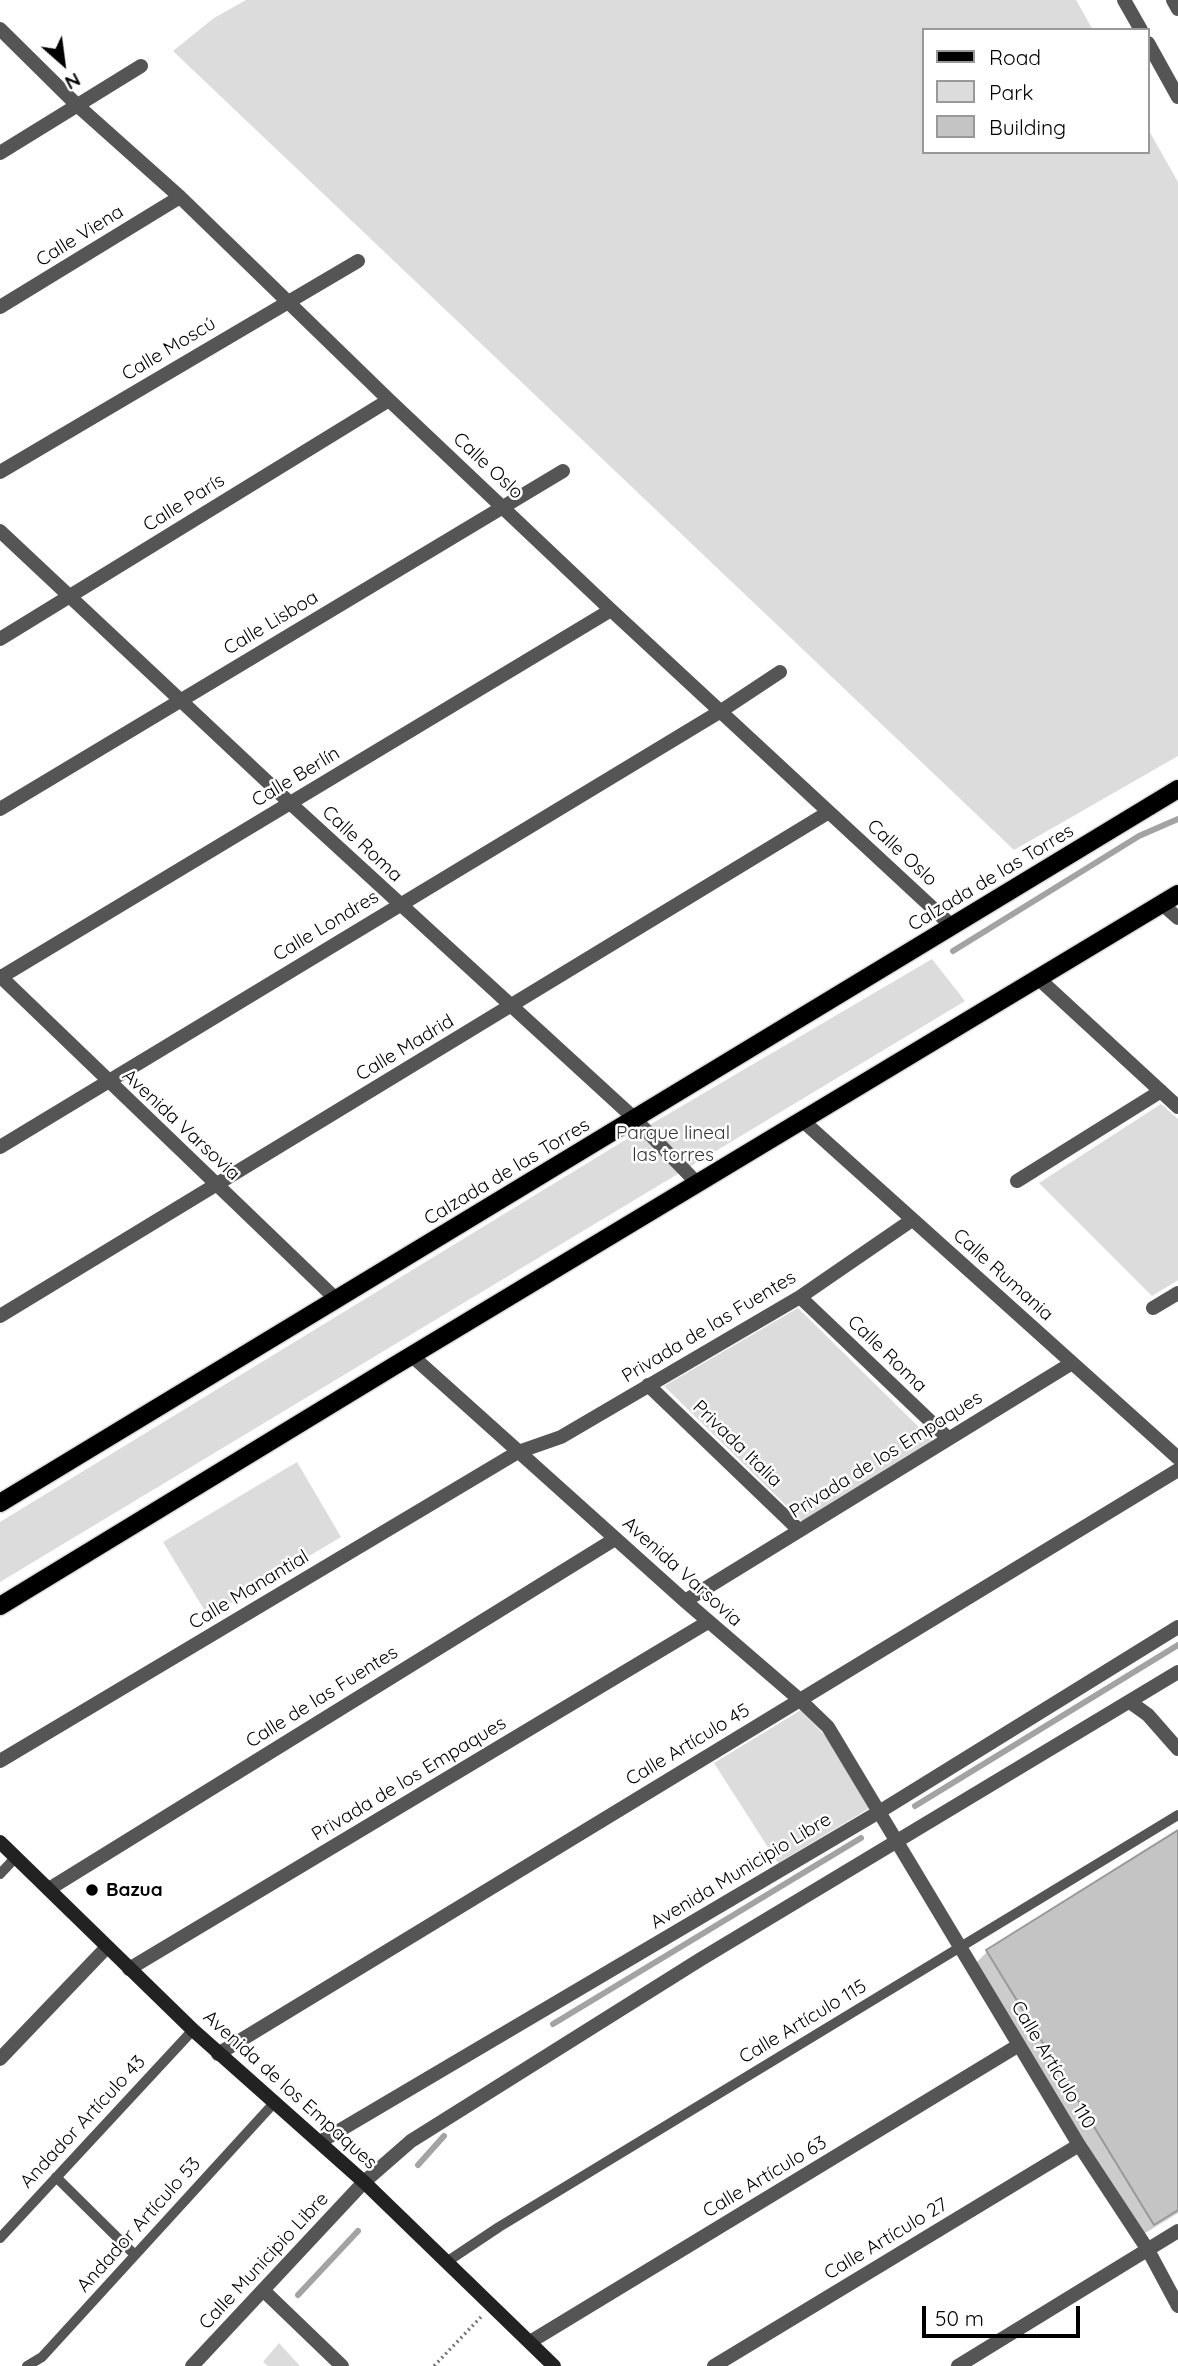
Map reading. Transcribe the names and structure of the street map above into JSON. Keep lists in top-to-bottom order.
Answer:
{
  "streets": {
    "main road": ["Calzada de las Torres", "Avenida de los Empaques"],
    "street": [
      "Calle Viena",
      "Calle Moscú",
      "Calle Oslo",
      "Calle París",
      "Calle Lisboa",
      "Calle Berlín",
      "Calle Roma",
      "Calle Londres",
      "Calle Madrid",
      "Avenida Varsovia",
      "Calle Rumania",
      "Privada de las Fuentes",
      "Privada Italia",
      "Privada de los Empaques",
      "Calle Manantial",
      "Calle de las Fuentes",
      "Calle Artículo 45",
      "Avenida Municipio Libre",
      "Calle Artículo 110",
      "Calle Artículo 63",
      "Calle Artículo 27",
      "Calle Municipio Libre"
    ],
    "lane": ["Calle Artículo 115", "Andador Artículo 43", "Andador Artículo 53"]
  },
  "crossings": [
    ["Calle Viena", "Calle Oslo"],
    ["Calle Moscú", "Calle Oslo"],
    ["Calle Oslo", "Calle París"],
    ["Calle Oslo", "Calle Lisboa"],
    ["Calle Oslo", "Calle Berlín"],
    ["Calle Oslo", "Calzada de las Torres"],
    ["Calle Oslo", "Calle Londres"],
    ["Calle Oslo", "Calle Madrid"],
    ["Calle París", "Calle Roma"],
    ["Calle Lisboa", "Calle Roma"],
    ["Calle Berlín", "Calle Roma"],
    ["Calle Berlín", "Avenida Varsovia"],
    ["Calle Roma", "Calzada de las Torres"],
    ["Calle Roma", "Calle Londres"],
    ["Calle Roma", "Calle Madrid"],
    ["Calle Roma", "Privada de las Fuentes"],
    ["Calle Roma", "Privada de los Empaques"],
    ["Calzada de las Torres", "Avenida Varsovia"],
    ["Calle Londres", "Avenida Varsovia"],
    ["Calle Madrid", "Avenida Varsovia"],
    ["Avenida Varsovia", "Privada de las Fuentes"],
    ["Avenida Varsovia", "Privada de los Empaques"],
    ["Avenida Varsovia", "Calle Manantial"],
    ["Avenida Varsovia", "Calle de las Fuentes"],
    ["Avenida Varsovia", "Calle Artículo 45"],
    ["Avenida Varsovia", "Avenida Municipio Libre"],
    ["Avenida Varsovia", "Calle Artículo 110"],
    ["Calle Rumania", "Privada de las Fuentes"],
    ["Calle Rumania", "Privada de los Empaques"],
    ["Privada de las Fuentes", "Privada Italia"],
    ["Privada de las Fuentes", "Calle Manantial"],
    ["Privada Italia", "Privada de los Empaques"],
    ["Privada de los Empaques", "Avenida de los Empaques"],
    ["Calle de las Fuentes", "Avenida de los Empaques"],
    ["Calle Artículo 45", "Avenida de los Empaques"],
    ["Avenida Municipio Libre", "Avenida de los Empaques"],
    ["Calle Artículo 115", "Calle Artículo 110"],
    ["Calle Artículo 115", "Avenida de los Empaques"],
    ["Calle Artículo 110", "Calle Artículo 63"],
    ["Calle Artículo 110", "Calle Artículo 27"],
    ["Avenida de los Empaques", "Andador Artículo 43"],
    ["Avenida de los Empaques", "Calle Artículo 63"],
    ["Avenida de los Empaques", "Andador Artículo 53"],
    ["Avenida de los Empaques", "Calle Municipio Libre"]
  ],
  "parks": ["Parque lineal las torres"],
  "places": ["Bazua"],
  "legend": ["Road", "Park", "Building"],
  "scale_bar": "50 m",
  "north": "bottom right"
}
